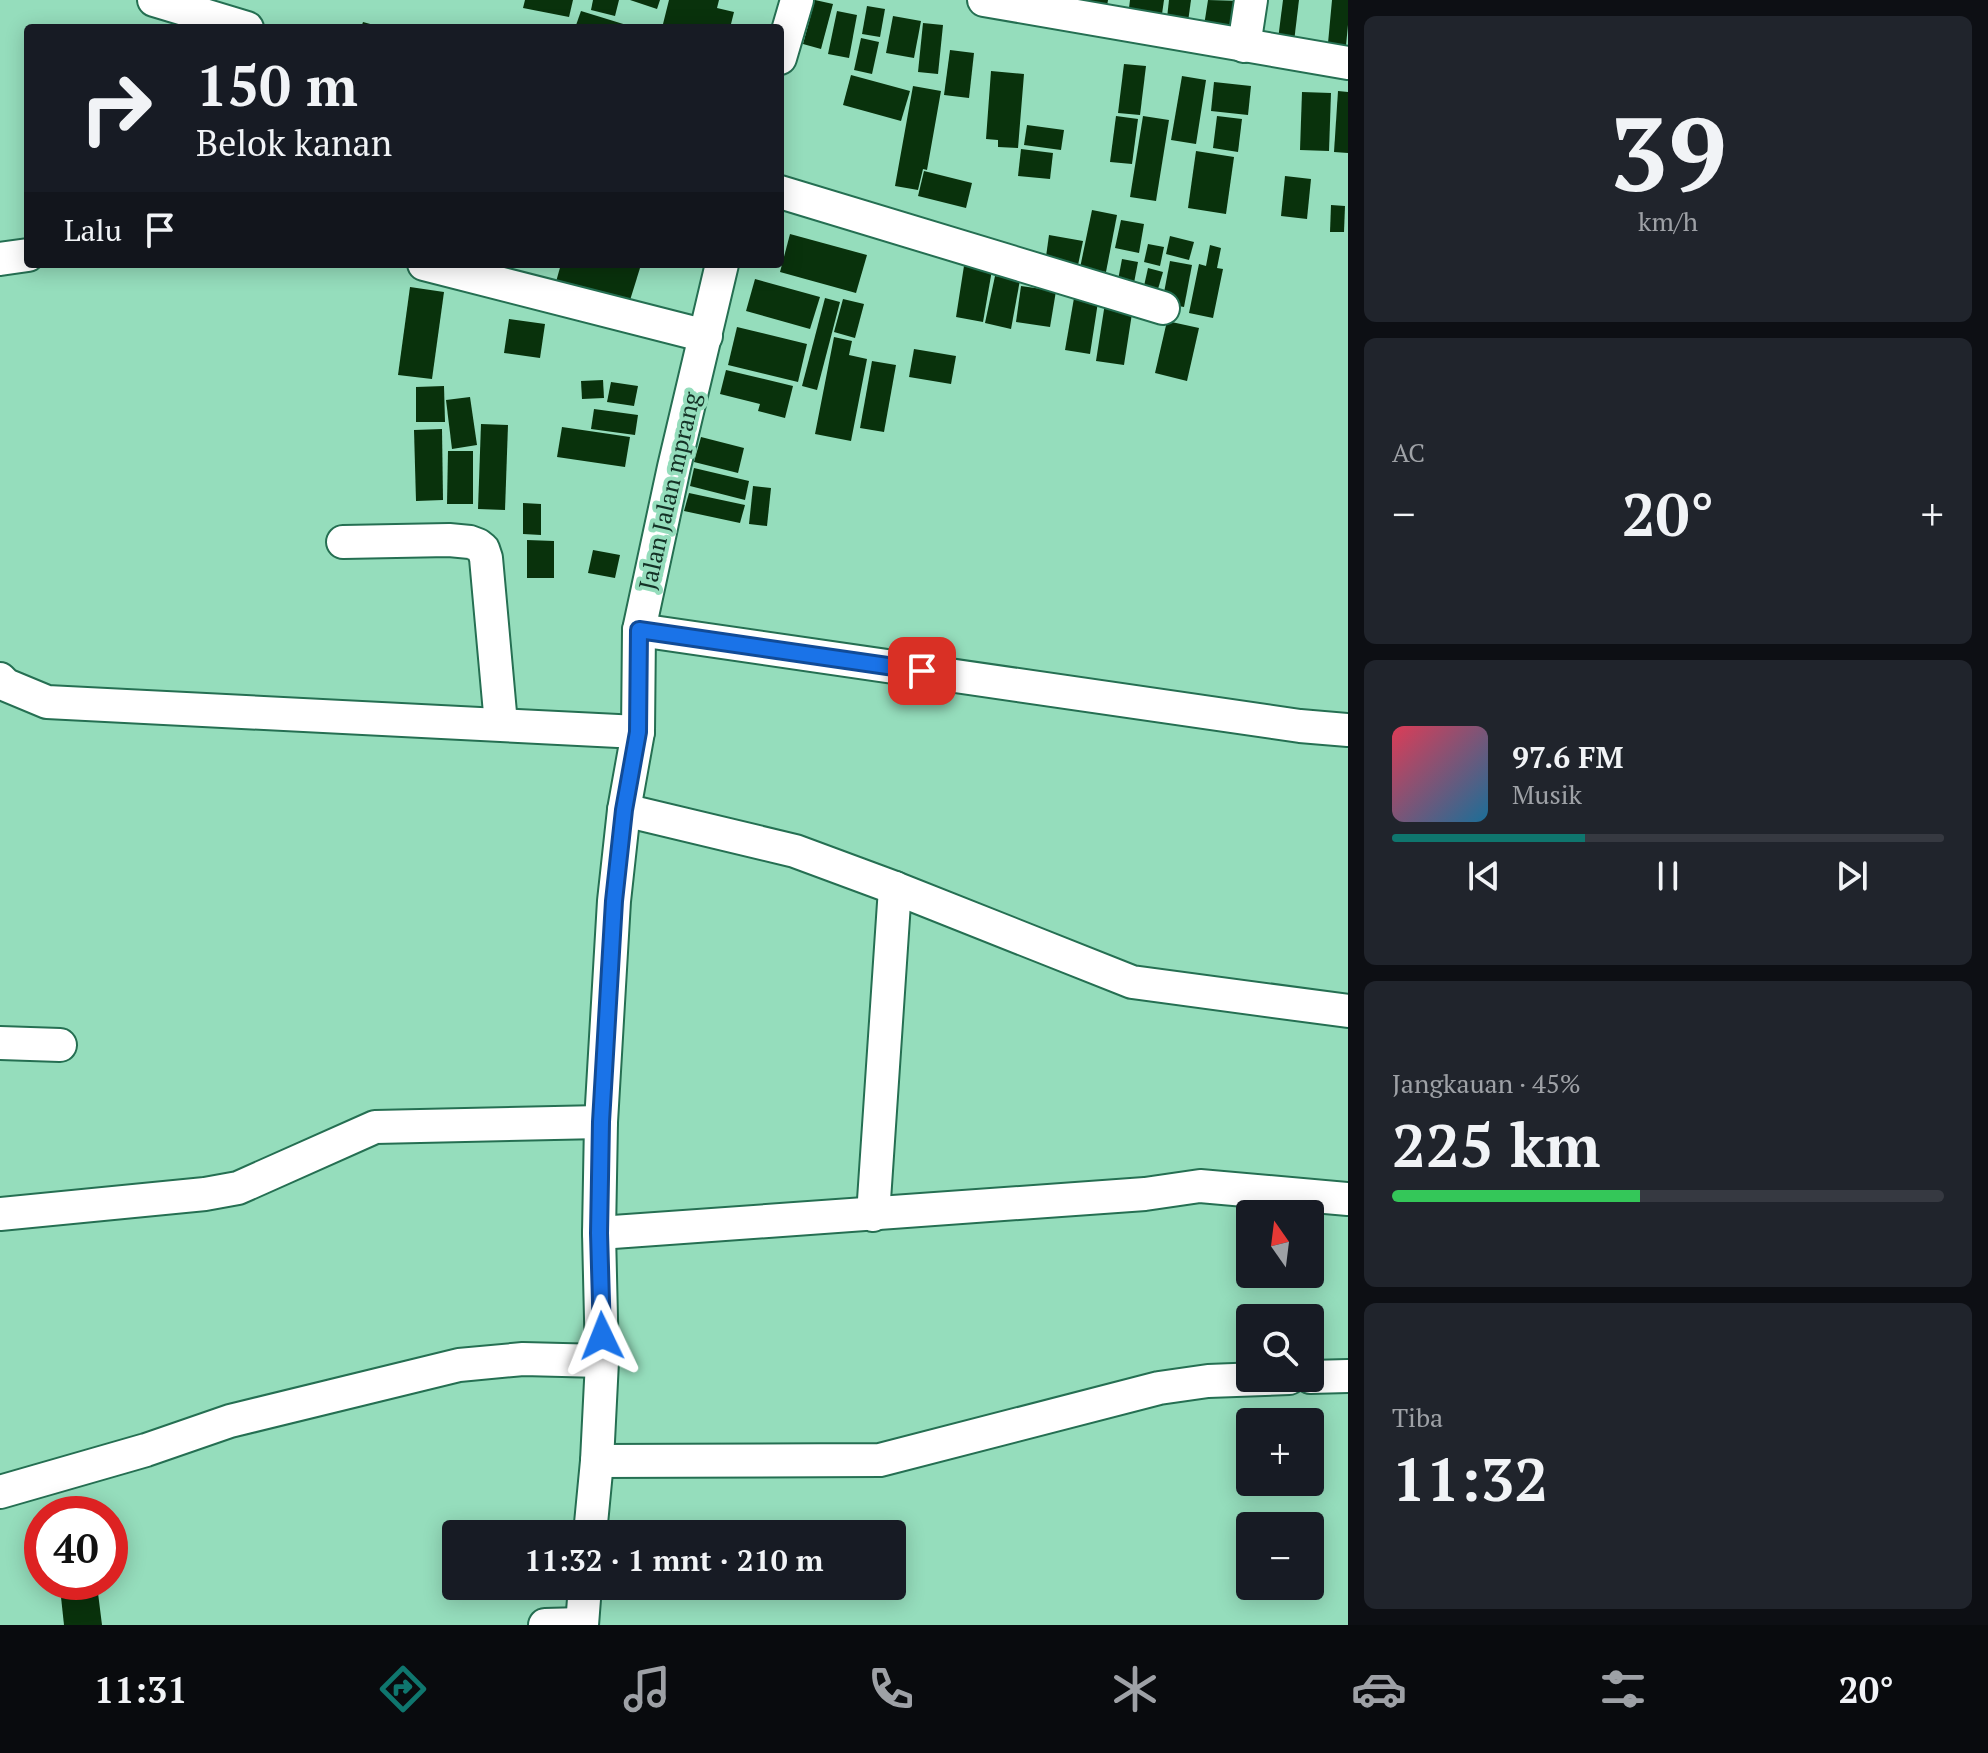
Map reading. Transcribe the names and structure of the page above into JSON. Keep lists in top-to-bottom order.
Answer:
{
  "streets": {
    "street": ["Jalan Jalan mprang"]
  },
  "north": "top",
  "page": {
    "tile": [
      ["39", "km/h"],
      "AC",
      ["Jangkauan · 45%", "225 km"],
      ["Tiba", "11:32"]
    ],
    "turn": ["150 m", "Belok kanan"],
    "then": "Lalu",
    "heat": ["−", "20°", "+"],
    "song": ["97.6 FM", "Musik"],
    "map_buttons": ["+", "−"],
    "limit": "40",
    "trip": "11:32 · 1 mnt · 210 m",
    "tabs": ["11:31", "20°"]
  }
}
